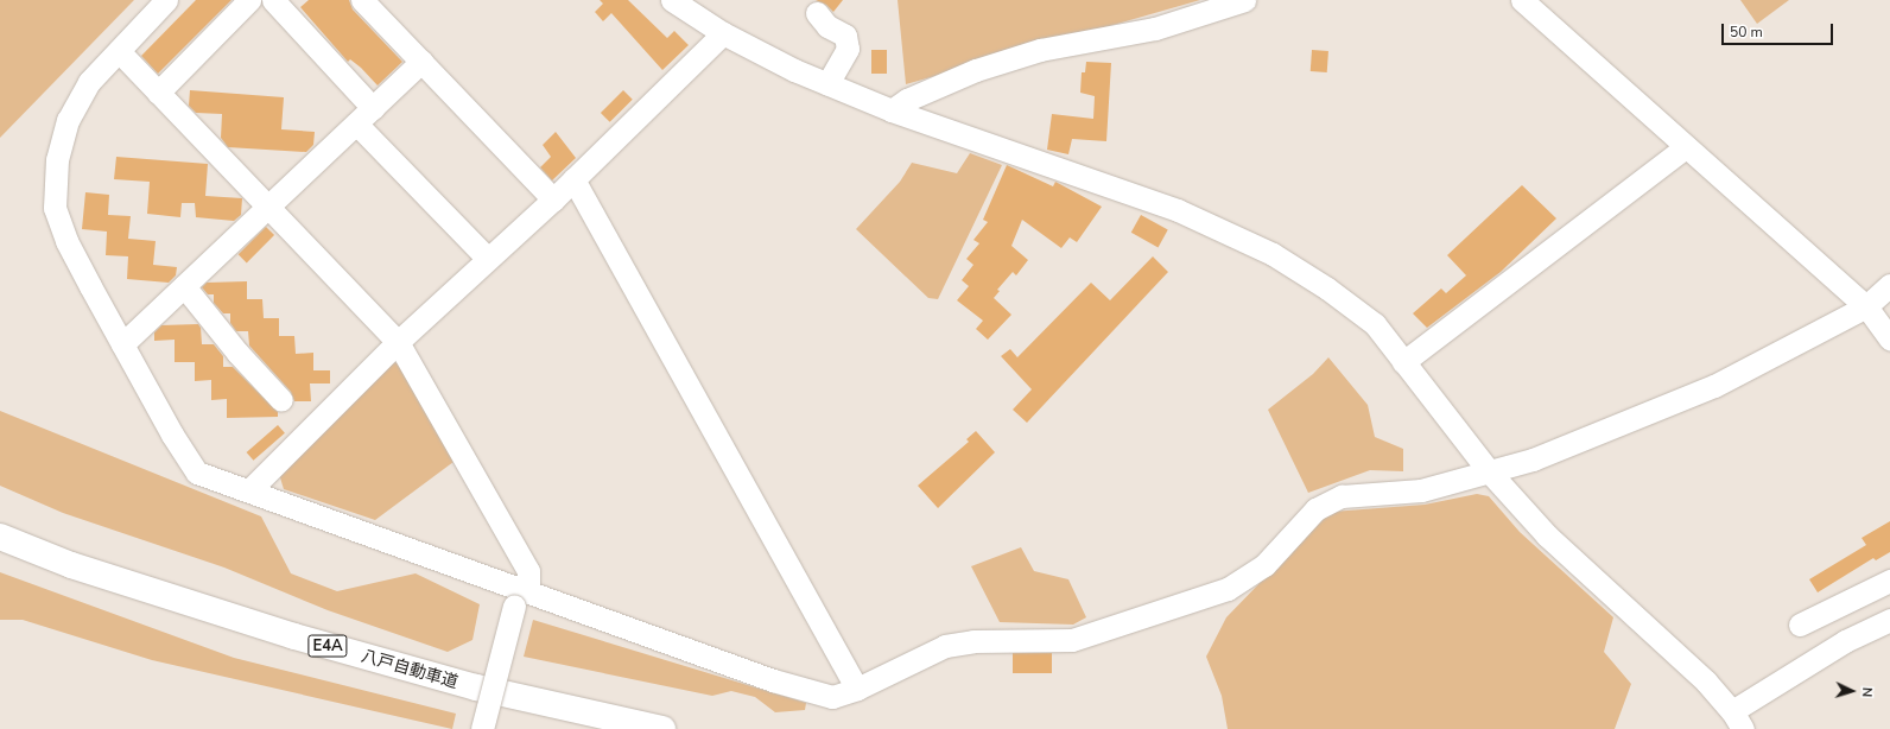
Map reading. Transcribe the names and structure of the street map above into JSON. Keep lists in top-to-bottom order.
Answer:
{
  "streets": {
    "highway": ["E4A", "八戸自動車道"]
  },
  "scale_bar": "50 m",
  "north": "right"
}
